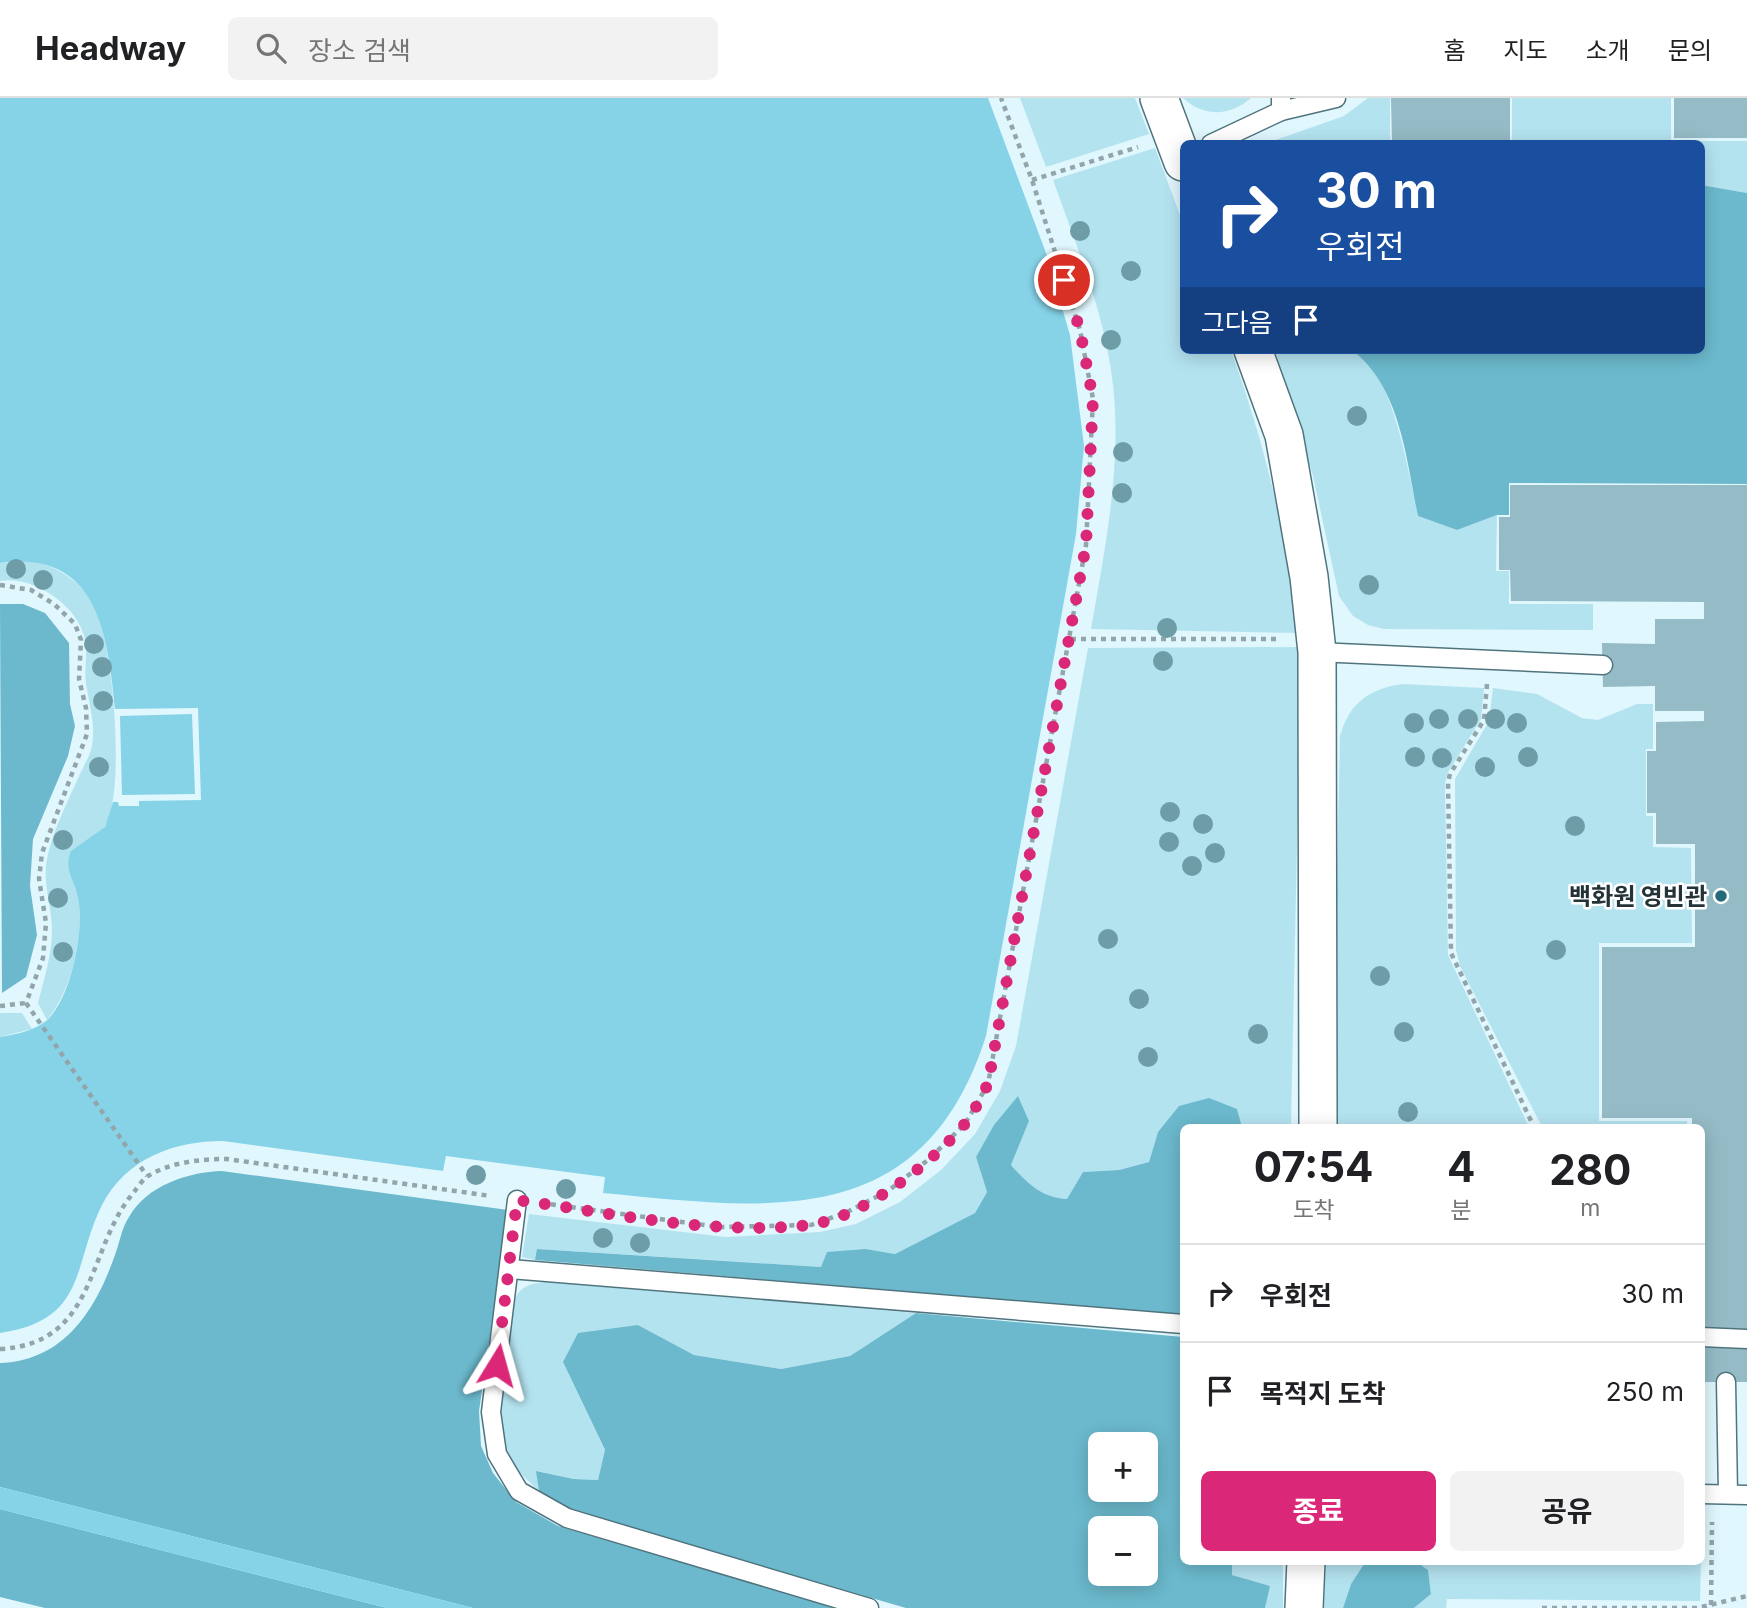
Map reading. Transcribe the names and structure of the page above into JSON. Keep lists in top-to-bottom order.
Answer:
{
  "places": ["백화원 영빈관"],
  "page": {
    "header": "Headway",
    "search": "장소 검색",
    "nav": [
      "홈",
      "지도",
      "소개",
      "문의"
    ],
    "turn": ["30 m", "우회전"],
    "then": "그다음",
    "eta": [
      "07:54",
      "도착",
      "4",
      "분",
      "280",
      "m"
    ],
    "list": [
      {
        "name": "우회전",
        "value": "30 m"
      },
      {
        "name": "목적지 도착",
        "value": "250 m"
      }
    ],
    "map_buttons": ["+", "−"],
    "buttons": ["종료", "공유"]
  }
}
